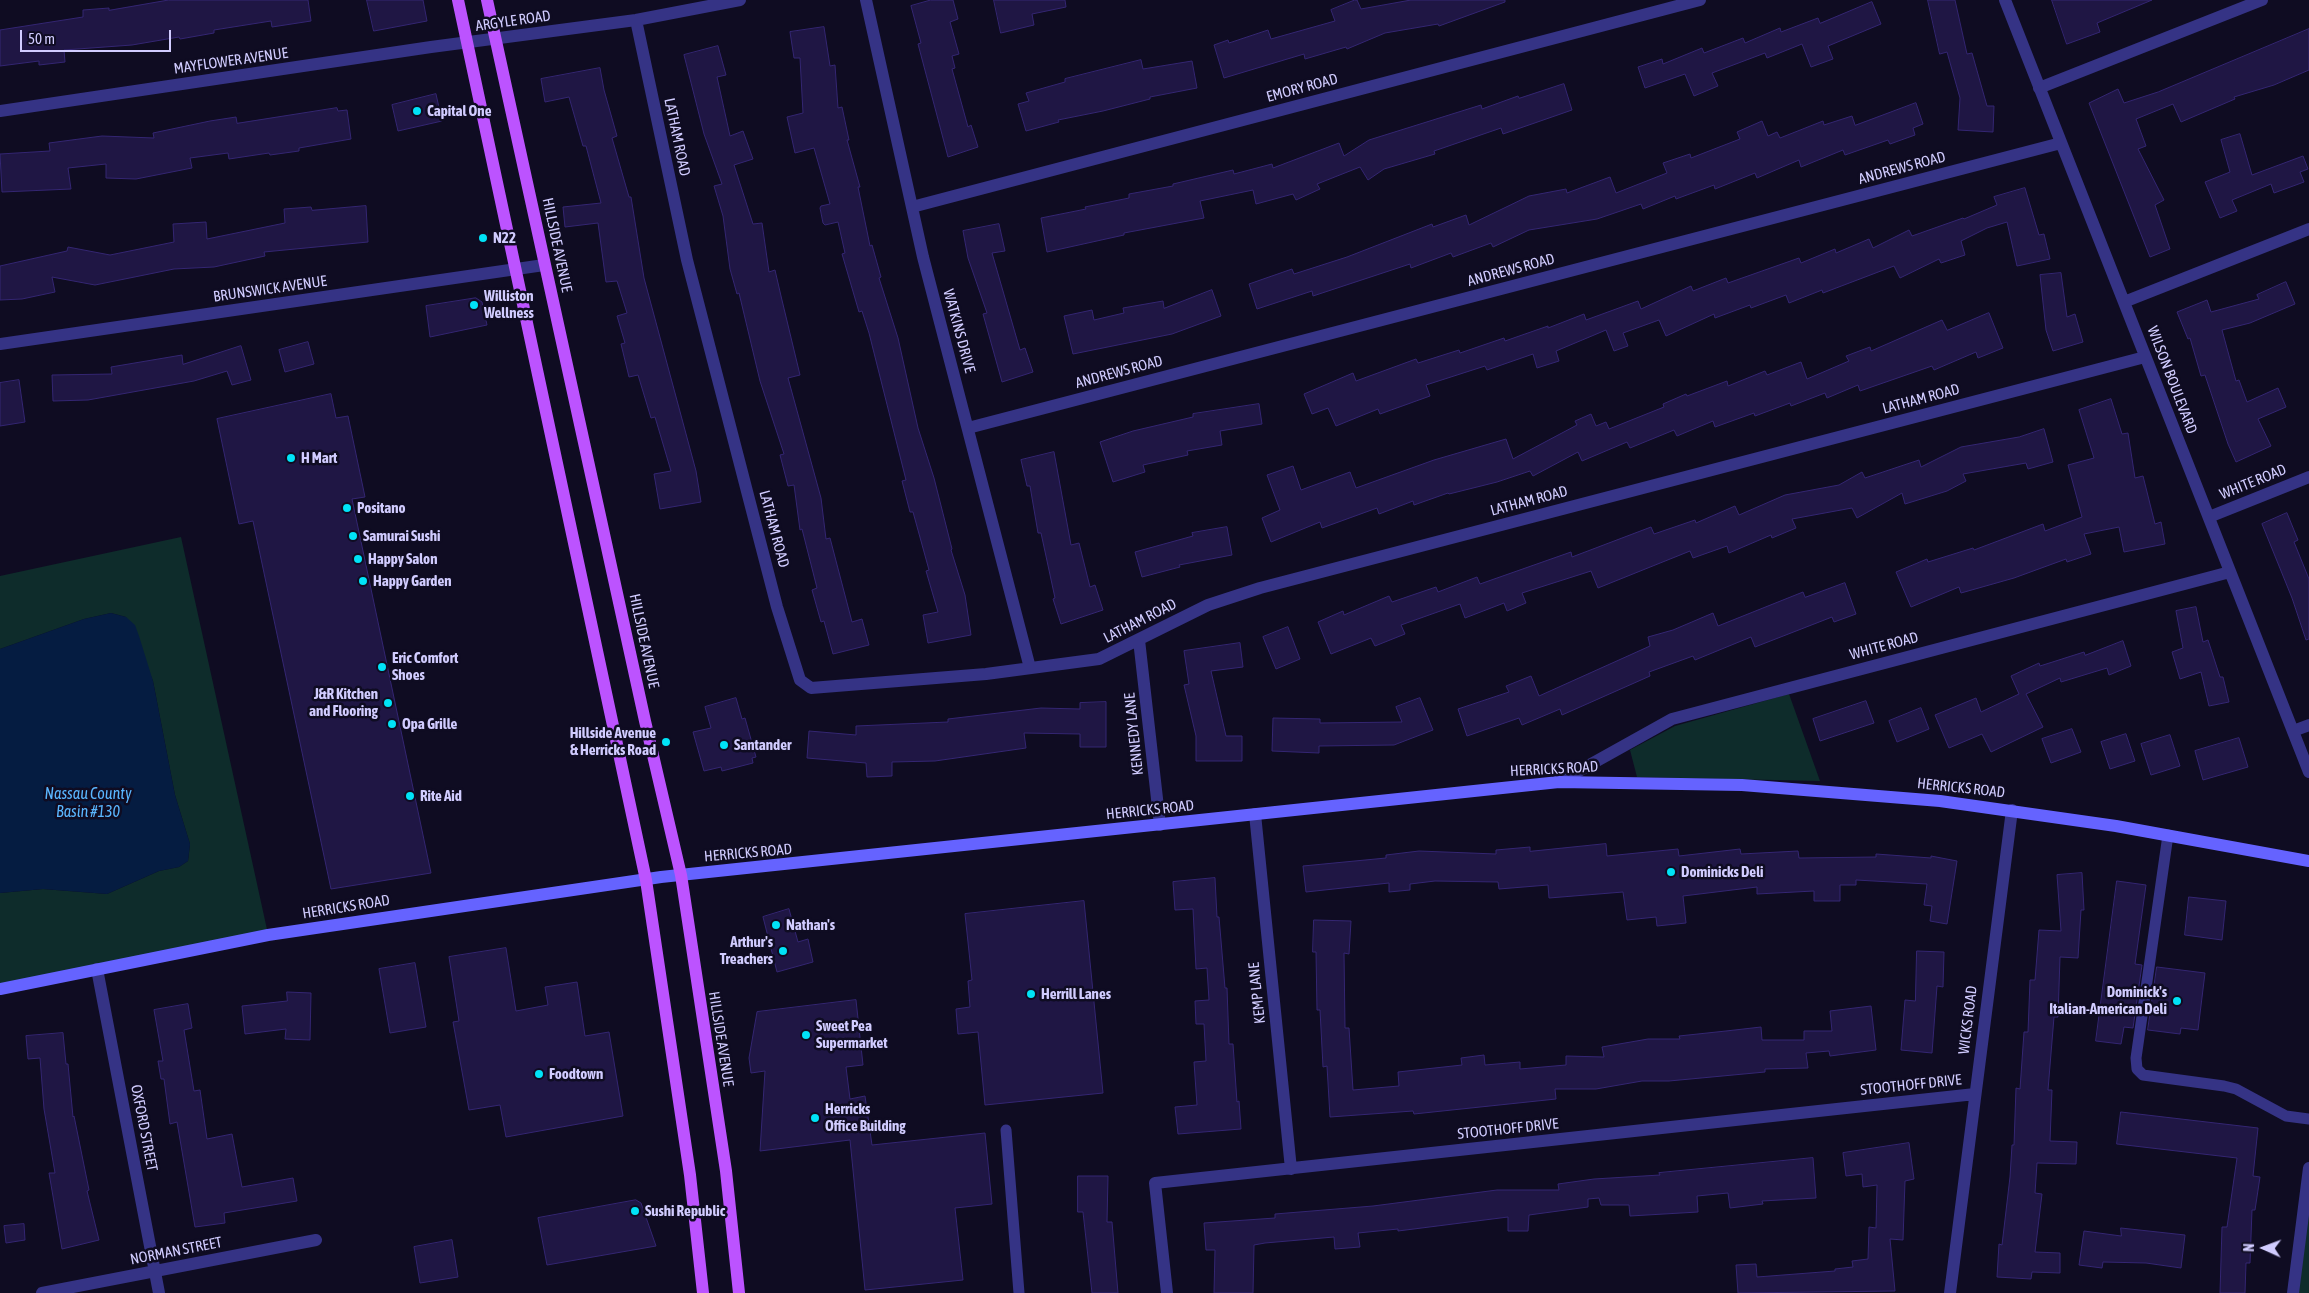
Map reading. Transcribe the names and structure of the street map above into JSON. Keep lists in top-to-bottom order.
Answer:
{
  "streets": {
    "main road": ["HILLSIDE AVENUE", "HERRICKS ROAD"],
    "street": [
      "ARGYLE ROAD",
      "MAYFLOWER AVENUE",
      "EMORY ROAD",
      "LATHAM ROAD",
      "ANDREWS ROAD",
      "BRUNSWICK AVENUE",
      "WATKINS DRIVE",
      "WILSON BOULEVARD",
      "WHITE ROAD",
      "KENNEDY LANE",
      "KEMP LANE",
      "WICKS ROAD",
      "STOOTHOFF DRIVE",
      "OXFORD STREET",
      "NORMAN STREET"
    ]
  },
  "crossings": [
    ["ARGYLE ROAD", "MAYFLOWER AVENUE"],
    ["ARGYLE ROAD", "LATHAM ROAD"],
    ["ARGYLE ROAD", "HILLSIDE AVENUE"],
    ["EMORY ROAD", "WATKINS DRIVE"],
    ["LATHAM ROAD", "WATKINS DRIVE"],
    ["LATHAM ROAD", "WILSON BOULEVARD"],
    ["LATHAM ROAD", "KENNEDY LANE"],
    ["ANDREWS ROAD", "WATKINS DRIVE"],
    ["ANDREWS ROAD", "WILSON BOULEVARD"],
    ["HILLSIDE AVENUE", "BRUNSWICK AVENUE"],
    ["HILLSIDE AVENUE", "HERRICKS ROAD"],
    ["WILSON BOULEVARD", "WHITE ROAD"],
    ["WHITE ROAD", "HERRICKS ROAD"],
    ["KENNEDY LANE", "HERRICKS ROAD"],
    ["HERRICKS ROAD", "KEMP LANE"],
    ["HERRICKS ROAD", "WICKS ROAD"],
    ["HERRICKS ROAD", "OXFORD STREET"],
    ["KEMP LANE", "STOOTHOFF DRIVE"],
    ["WICKS ROAD", "STOOTHOFF DRIVE"],
    ["OXFORD STREET", "NORMAN STREET"]
  ],
  "water": ["Nassau County Basin #130"],
  "places": [
    "Capital One",
    "N22",
    "Williston Wellness",
    "H Mart",
    "Positano",
    "Samurai Sushi",
    "Happy Salon",
    "Happy Garden",
    "Eric Comfort Shoes",
    "J&R Kitchen and Flooring",
    "Opa Grille",
    "Hillside Avenue & Herricks Road",
    "Santander",
    "Rite Aid",
    "Dominicks Deli",
    "Nathan's",
    "Arthur's Treachers",
    "Herrill Lanes",
    "Dominick's Italian-American Deli",
    "Sweet Pea Supermarket",
    "Foodtown",
    "Herricks Office Building",
    "Sushi Republic"
  ],
  "scale_bar": "50 m",
  "north": "left"
}
